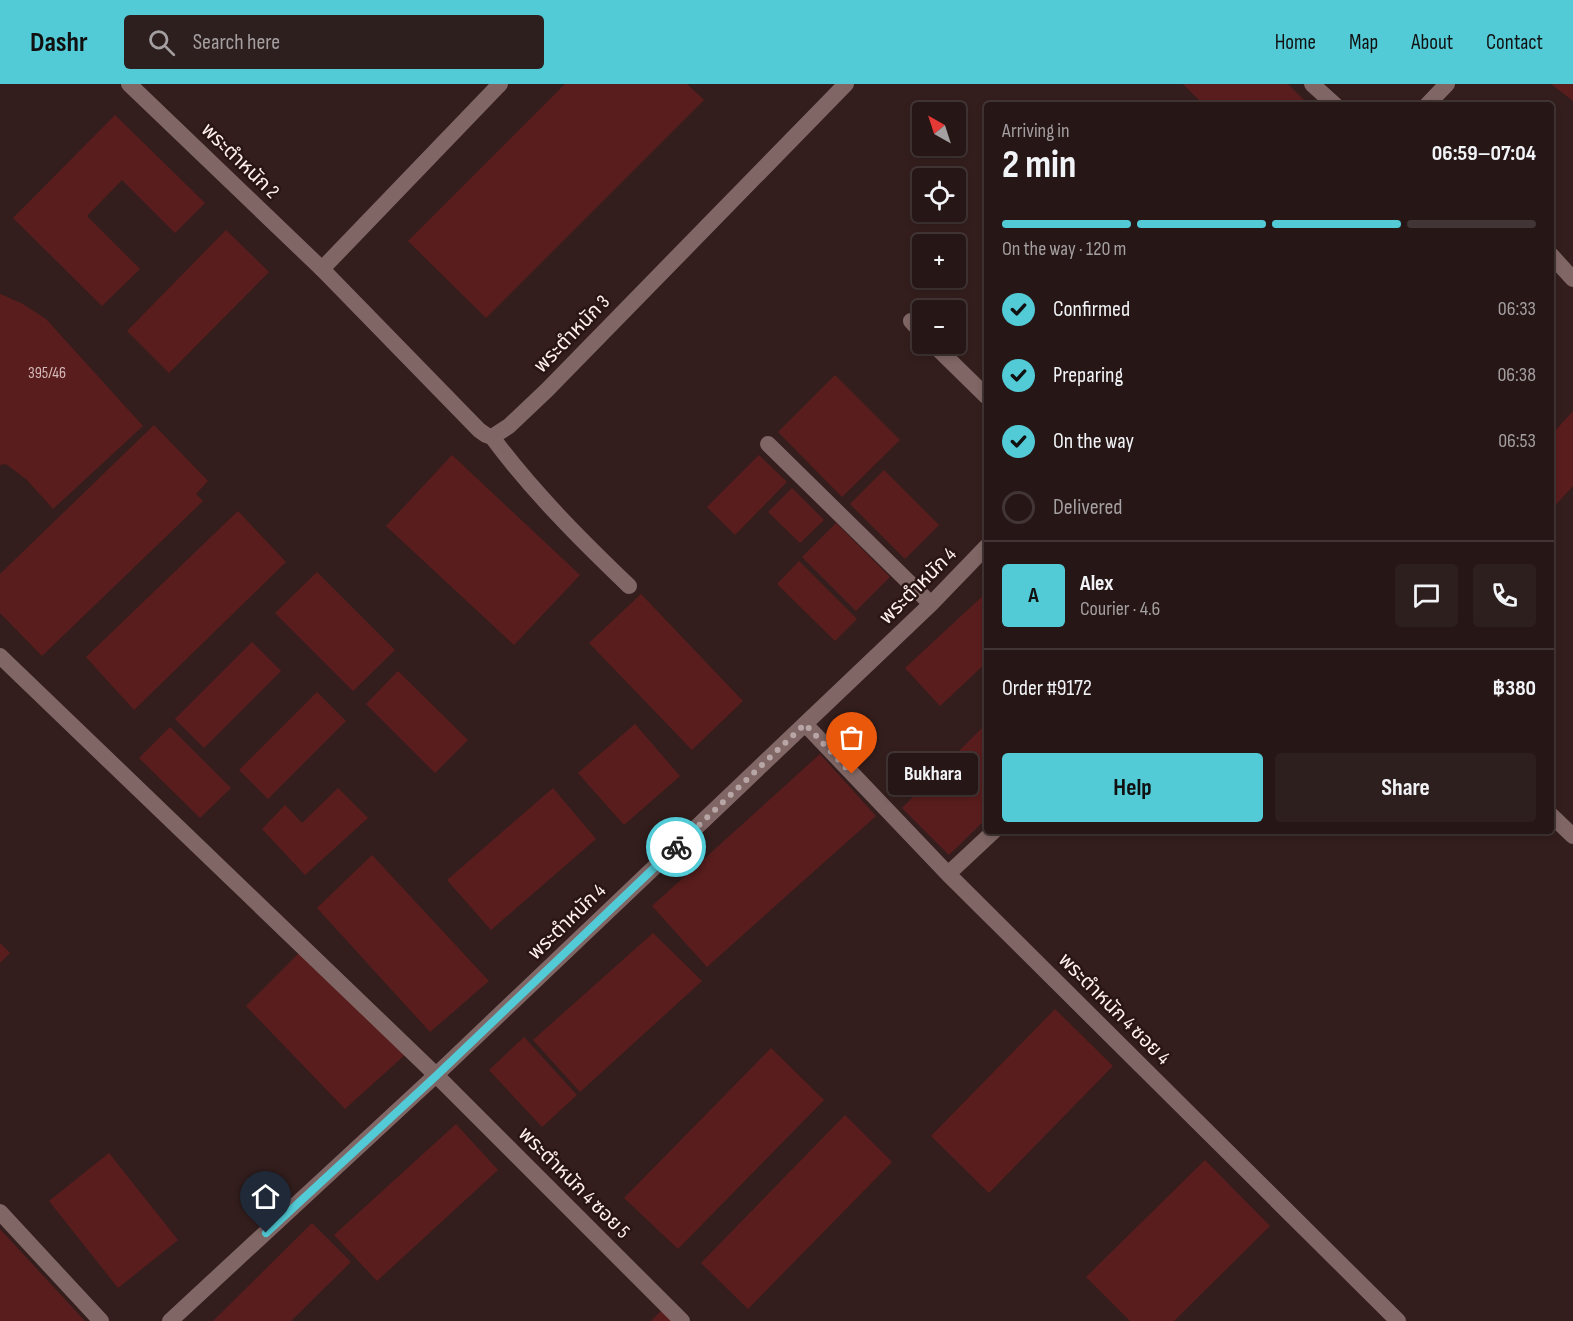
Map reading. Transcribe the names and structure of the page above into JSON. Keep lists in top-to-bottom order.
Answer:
{
  "streets": {
    "street": [
      "พระตำหนัก 2",
      "พระตำหนัก 3",
      "พระตำหนัก 4",
      "พระตำหนัก 4 ซอย 4",
      "พระตำหนัก 4 ซอย 5"
    ]
  },
  "crossings": [
    ["พระตำหนัก 4", "พระตำหนัก 4 ซอย 4"],
    ["พระตำหนัก 4", "พระตำหนัก 4 ซอย 5"]
  ],
  "places": ["Bukhara"],
  "house_numbers": ["395/46"],
  "north": "top left",
  "page": {
    "header": "Dashr",
    "search": "Search here",
    "nav": [
      "Home",
      "Map",
      "About",
      "Contact"
    ],
    "map_buttons": ["+", "−"],
    "heading": ["2 min", "Arriving in", "06:59–07:04"],
    "panel": [
      "Alex",
      "Courier · 4.6",
      "Order #9172",
      "฿380"
    ],
    "bar": "On the way · 120 m",
    "list": [
      ["Confirmed", "06:33"],
      ["Preparing", "06:38"],
      ["On the way", "06:53"],
      "Delivered"
    ],
    "round": "A",
    "buttons": ["Help", "Share"],
    "bubble": "Bukhara"
  }
}
